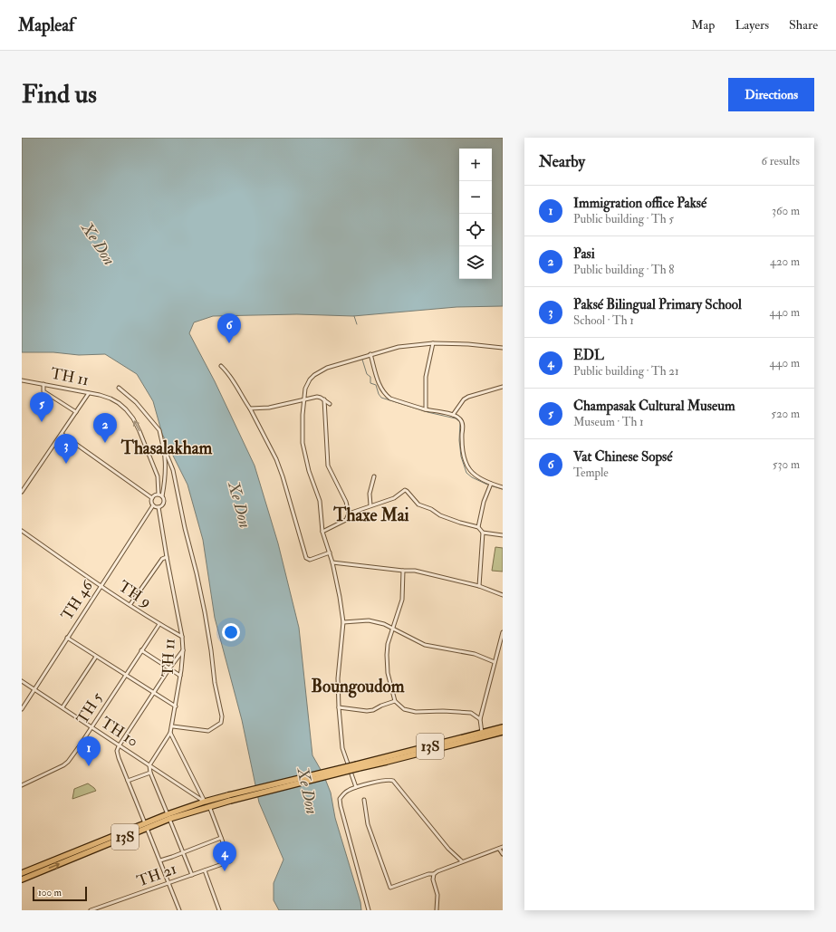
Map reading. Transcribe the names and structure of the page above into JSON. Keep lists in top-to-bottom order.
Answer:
{
  "streets": {
    "highway": ["13S"],
    "street": [
      "TH 11",
      "TH 9",
      "TH 46",
      "TH 5",
      "TH 10",
      "TH 21"
    ]
  },
  "crossings": [
    ["TH 11", "TH 9"],
    ["TH 11", "TH 46"],
    ["TH 11", "TH 10"],
    ["TH 9", "TH 46"],
    ["TH 9", "TH 5"],
    ["TH 46", "TH 10"],
    ["TH 5", "TH 10"],
    ["TH 10", "13S"]
  ],
  "districts": ["Thasalakham", "Thaxe Mai", "Boungoudom"],
  "water": ["Xe Don"],
  "scale_bar": "100 m",
  "page": {
    "header": "Mapleaf",
    "nav": ["Map", "Layers", "Share"],
    "buttons": "Directions",
    "title": "Find us",
    "heading": ["Nearby", "6 results"],
    "map_buttons": ["+", "−"],
    "list": [
      {
        "mark": "1",
        "name": "Immigration office Paksé",
        "note": "Public building · Th 5",
        "value": "360 m"
      },
      {
        "mark": "2",
        "name": "Pasi",
        "note": "Public building · Th 8",
        "value": "420 m"
      },
      {
        "mark": "3",
        "name": "Paksé Bilingual Primary School",
        "note": "School · Th 1",
        "value": "440 m"
      },
      {
        "mark": "4",
        "name": "EDL",
        "note": "Public building · Th 21",
        "value": "440 m"
      },
      {
        "mark": "5",
        "name": "Champasak Cultural Museum",
        "note": "Museum · Th 1",
        "value": "520 m"
      },
      {
        "mark": "6",
        "name": "Vat Chinese Sopsé",
        "note": "Temple",
        "value": "530 m"
      }
    ],
    "pins": [
      "6",
      "5",
      "2",
      "3",
      "1",
      "4"
    ],
    "scale": "100 m"
  }
}
